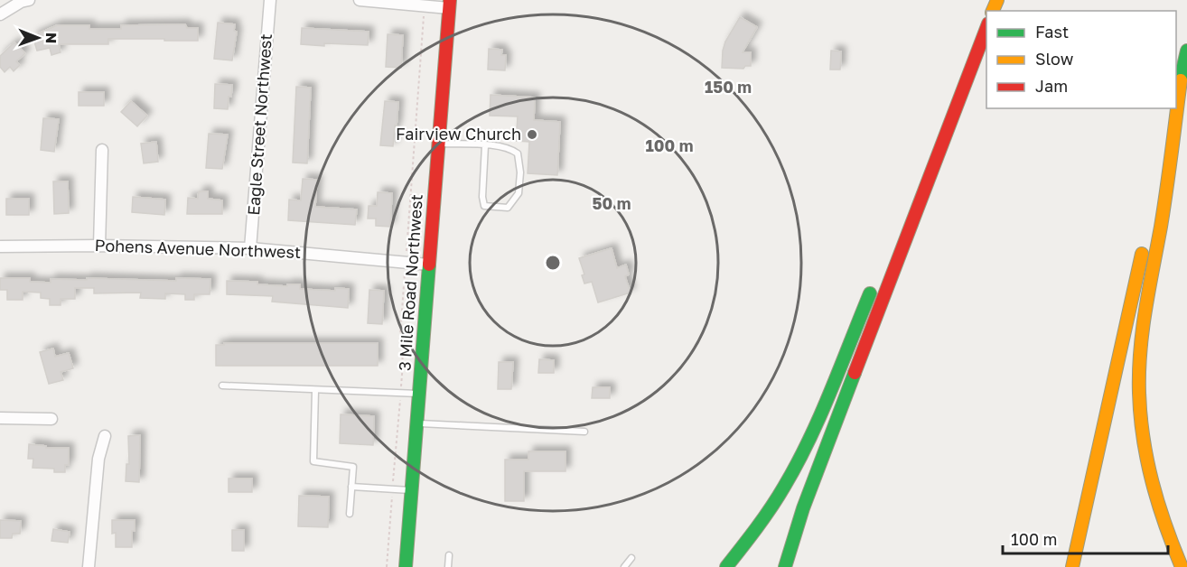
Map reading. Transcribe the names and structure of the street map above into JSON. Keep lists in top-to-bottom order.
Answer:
{
  "streets": {
    "main road": ["3 Mile Road Northwest"],
    "street": ["Eagle Street Northwest", "Pohens Avenue Northwest"]
  },
  "crossings": [
    ["Eagle Street Northwest", "Pohens Avenue Northwest"],
    ["Pohens Avenue Northwest", "3 Mile Road Northwest"]
  ],
  "places": ["Fairview Church"],
  "legend": ["Fast", "Slow", "Jam"],
  "scale_bar": "100 m",
  "north": "right",
  "rings": ["150 m", "100 m", "50 m"]
}
